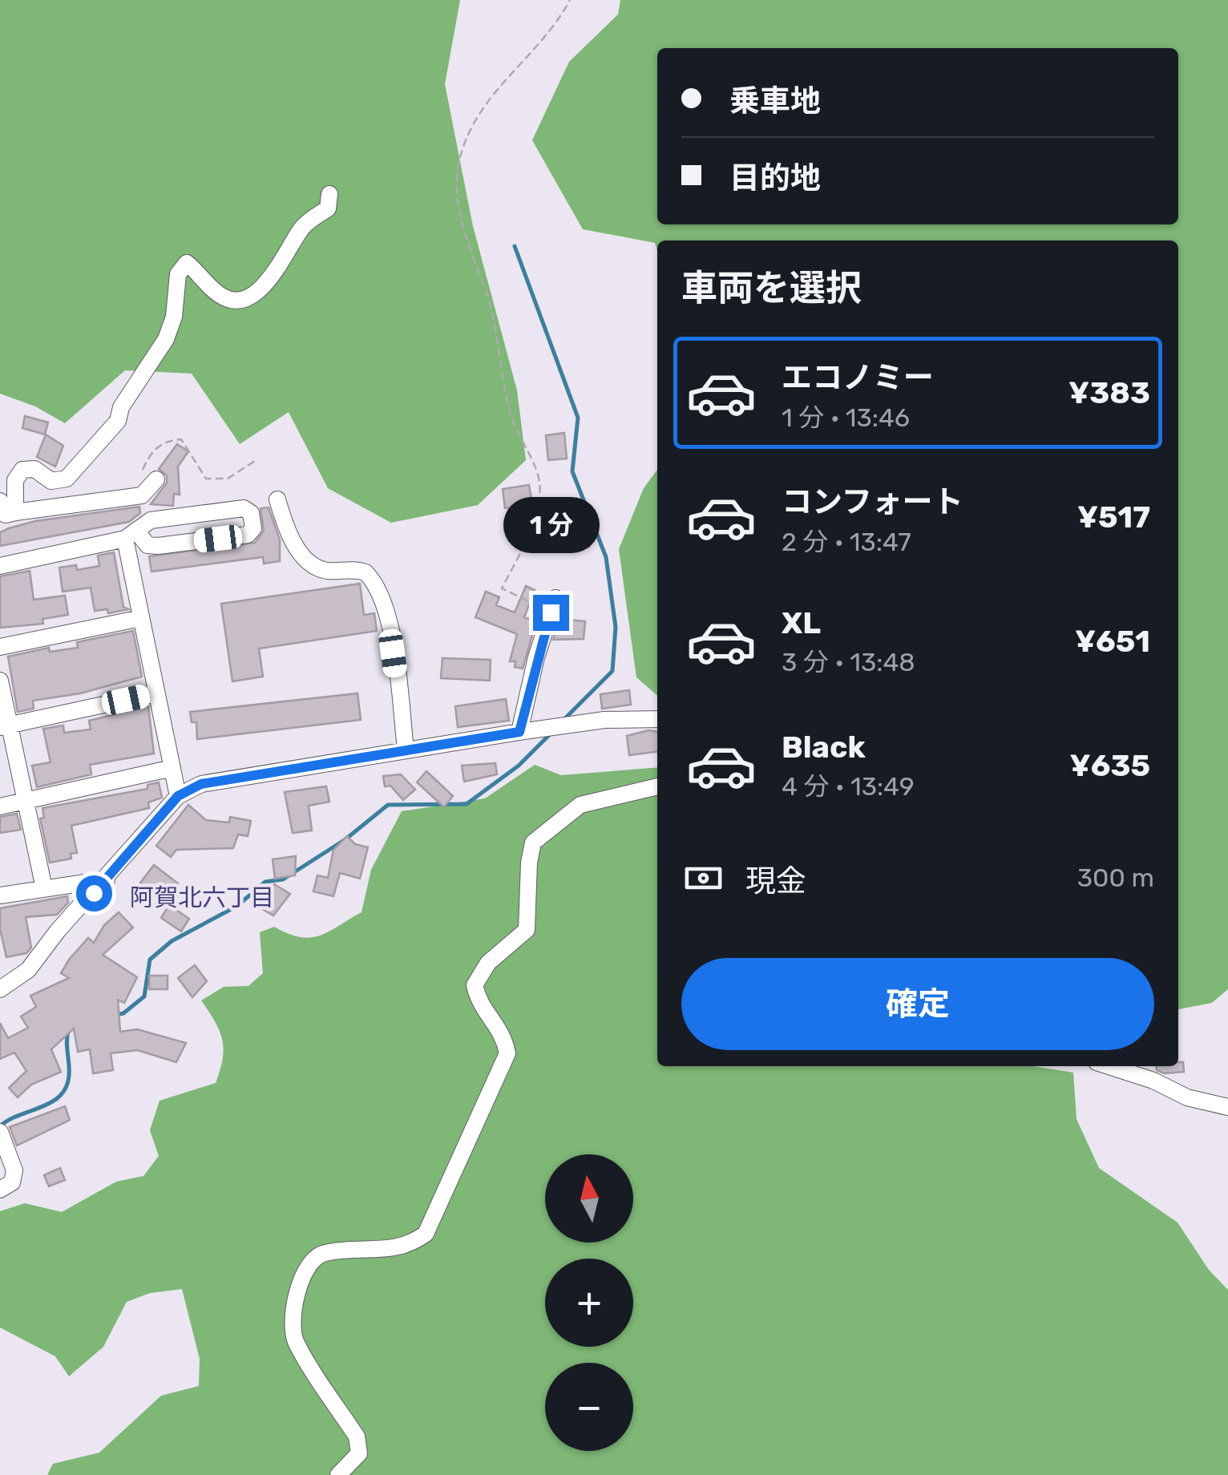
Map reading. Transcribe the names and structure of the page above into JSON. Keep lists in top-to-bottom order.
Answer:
{
  "districts": ["阿賀北六丁目"],
  "north": "top",
  "page": {
    "banner": ["乗車地", "目的地"],
    "heading": "車両を選択",
    "list": [
      {
        "name": "エコノミー",
        "note": "1 分 · 13:46",
        "value": "¥383"
      },
      {
        "name": "コンフォート",
        "note": "2 分 · 13:47",
        "value": "¥517"
      },
      {
        "name": "XL",
        "note": "3 分 · 13:48",
        "value": "¥651"
      },
      {
        "name": "Black",
        "note": "4 分 · 13:49",
        "value": "¥635"
      }
    ],
    "bubble": "1 分",
    "pay": ["現金", "300 m"],
    "buttons": "確定",
    "map_buttons": ["+", "−"]
  }
}
